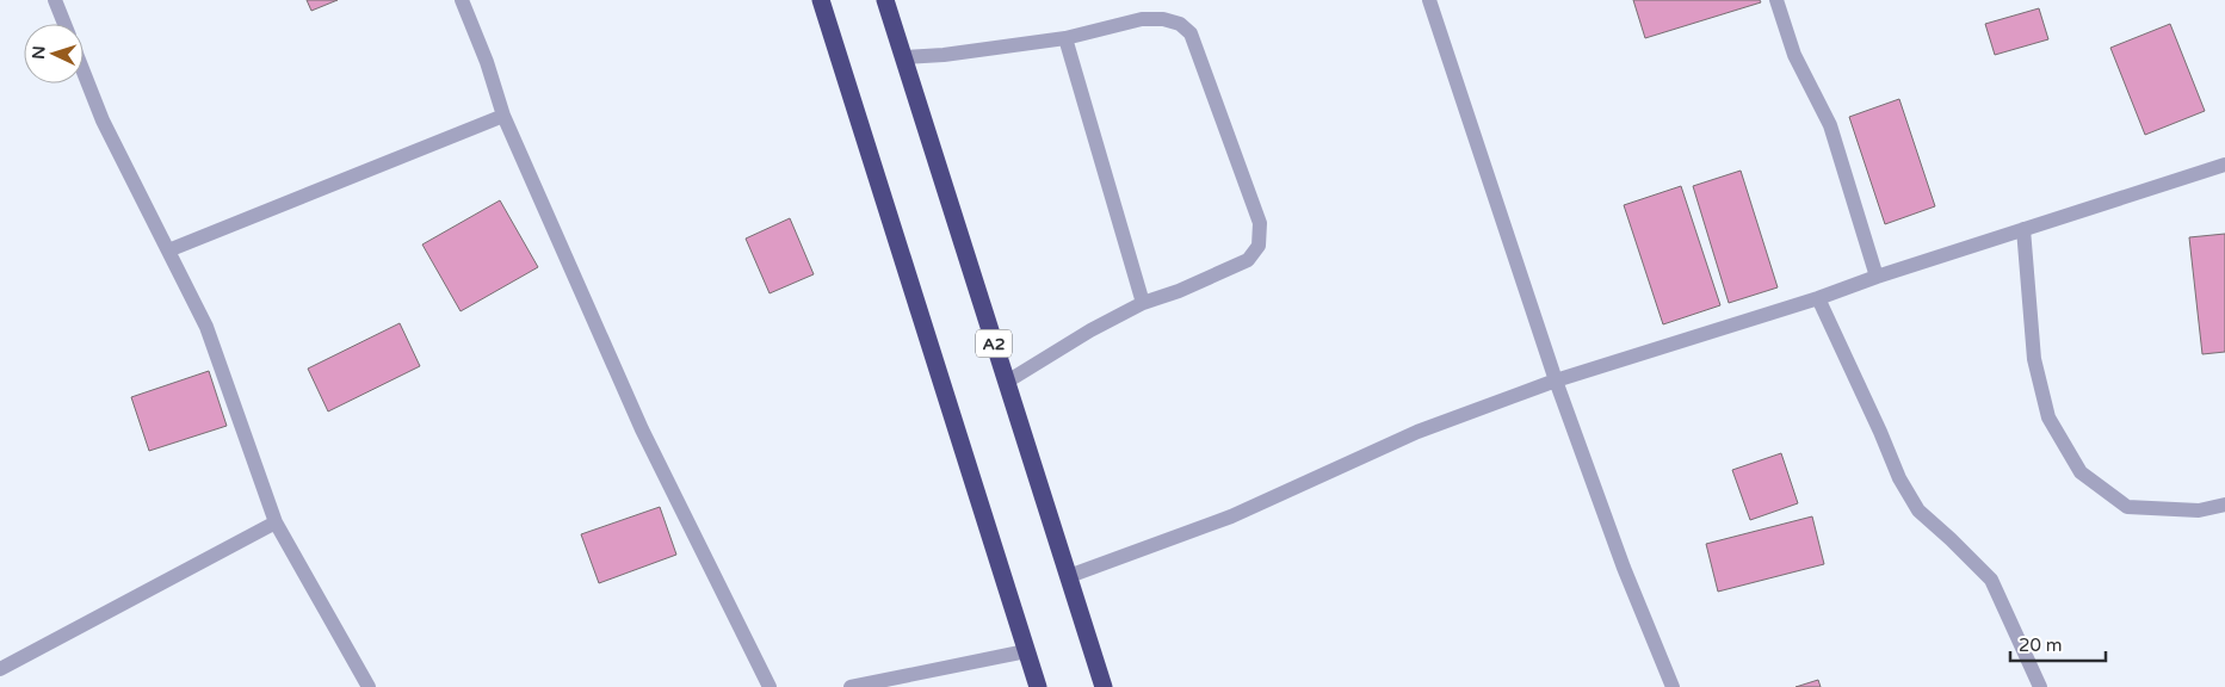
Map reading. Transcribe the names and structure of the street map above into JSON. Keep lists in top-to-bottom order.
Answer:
{
  "streets": {
    "highway": ["A2"]
  },
  "scale_bar": "20 m",
  "north": "left"
}
